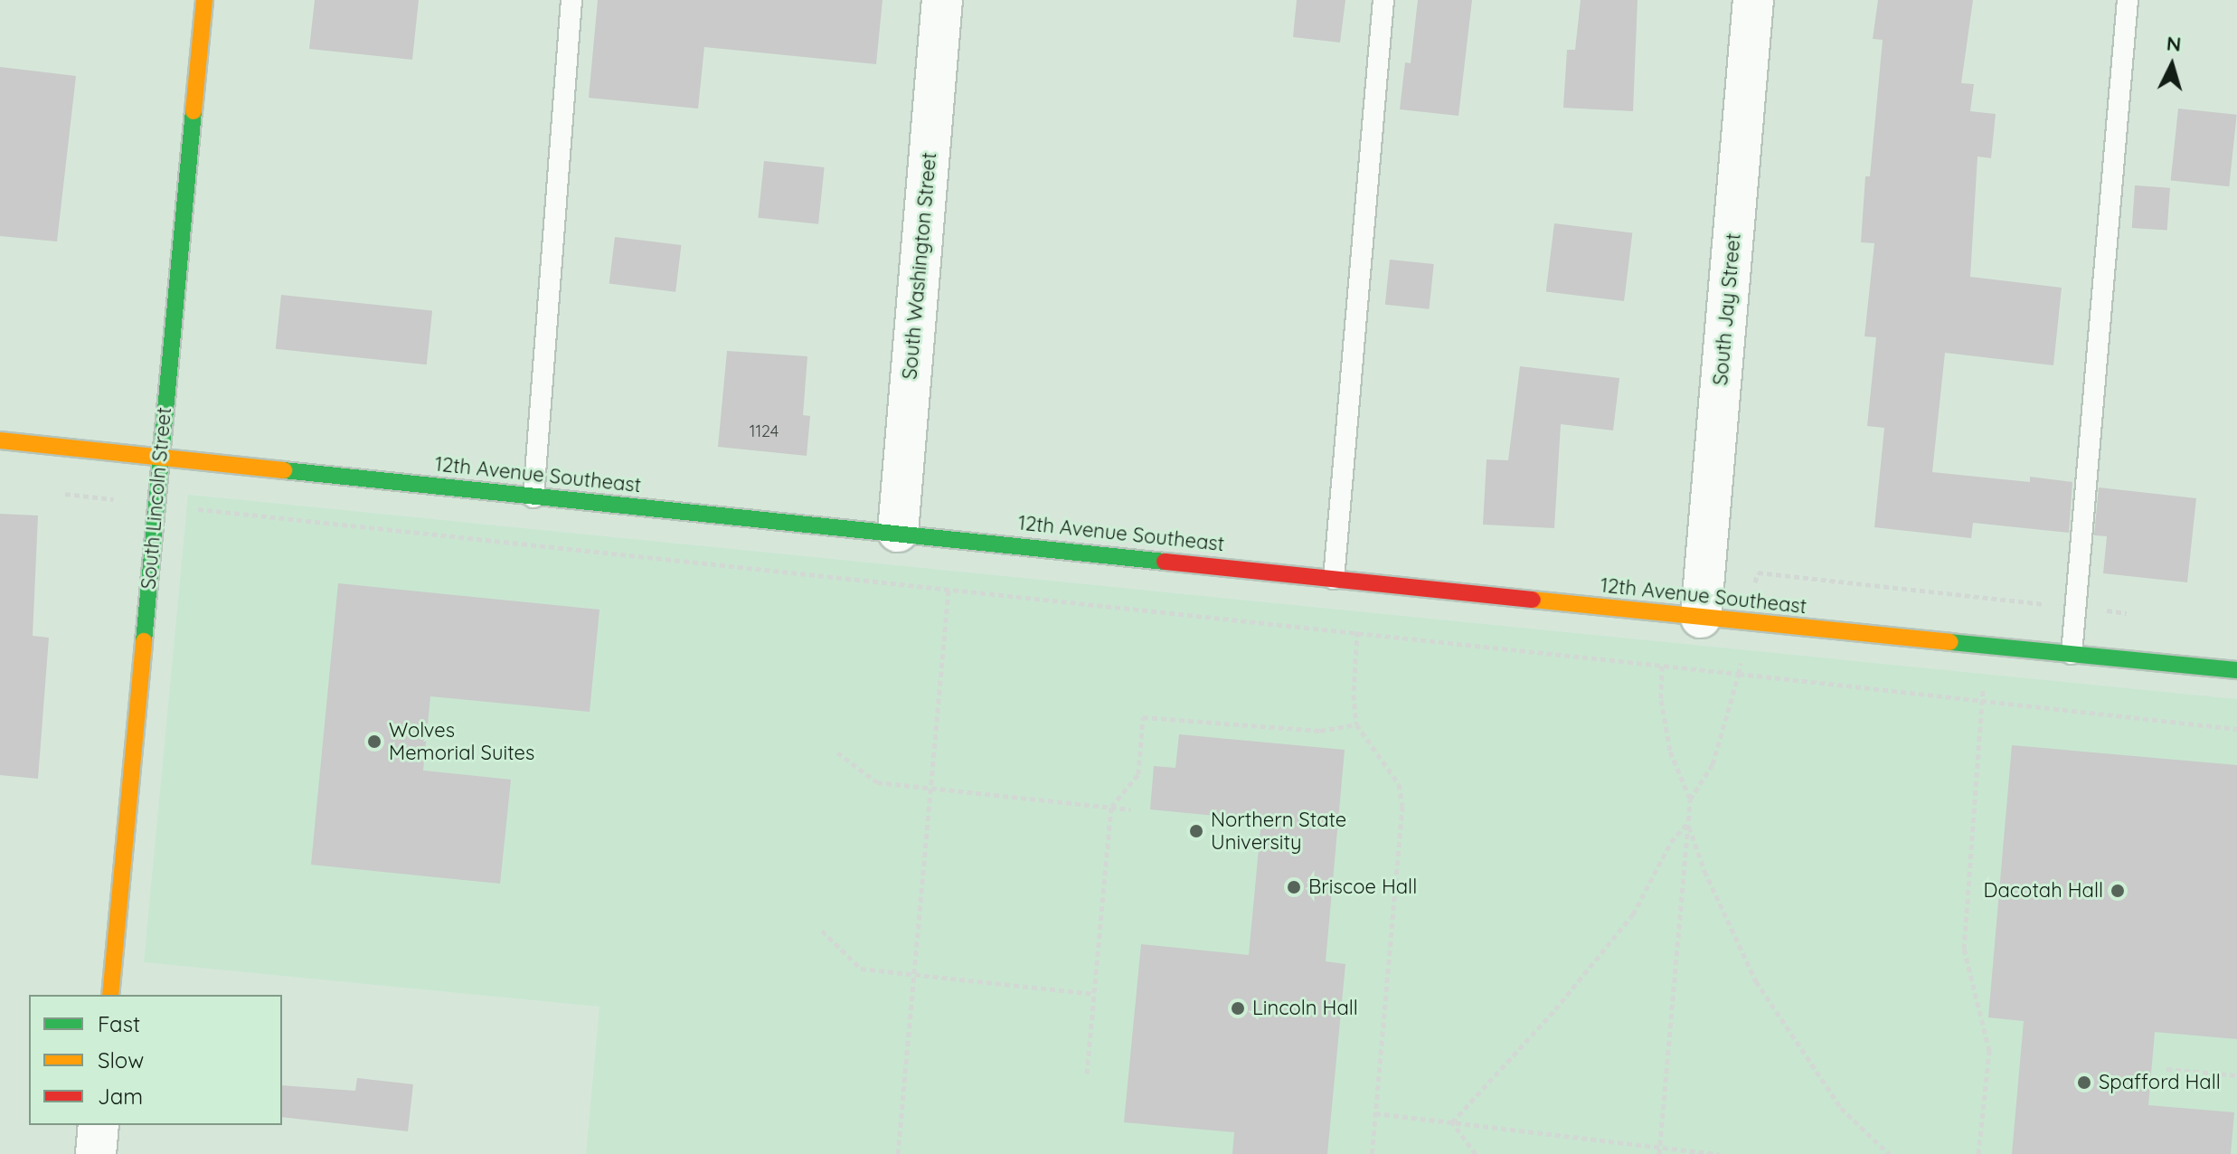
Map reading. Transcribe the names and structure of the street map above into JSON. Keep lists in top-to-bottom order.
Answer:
{
  "streets": {
    "street": [
      "South Washington Street",
      "South Jay Street",
      "12th Avenue Southeast",
      "South Lincoln Street"
    ]
  },
  "crossings": [
    ["South Washington Street", "12th Avenue Southeast"],
    ["South Jay Street", "12th Avenue Southeast"],
    ["12th Avenue Southeast", "South Lincoln Street"]
  ],
  "places": [
    "Wolves Memorial Suites",
    "Northern State University",
    "Briscoe Hall",
    "Dacotah Hall",
    "Lincoln Hall",
    "Spafford Hall"
  ],
  "house_numbers": ["1124"],
  "legend": ["Fast", "Slow", "Jam"],
  "north": "top"
}
